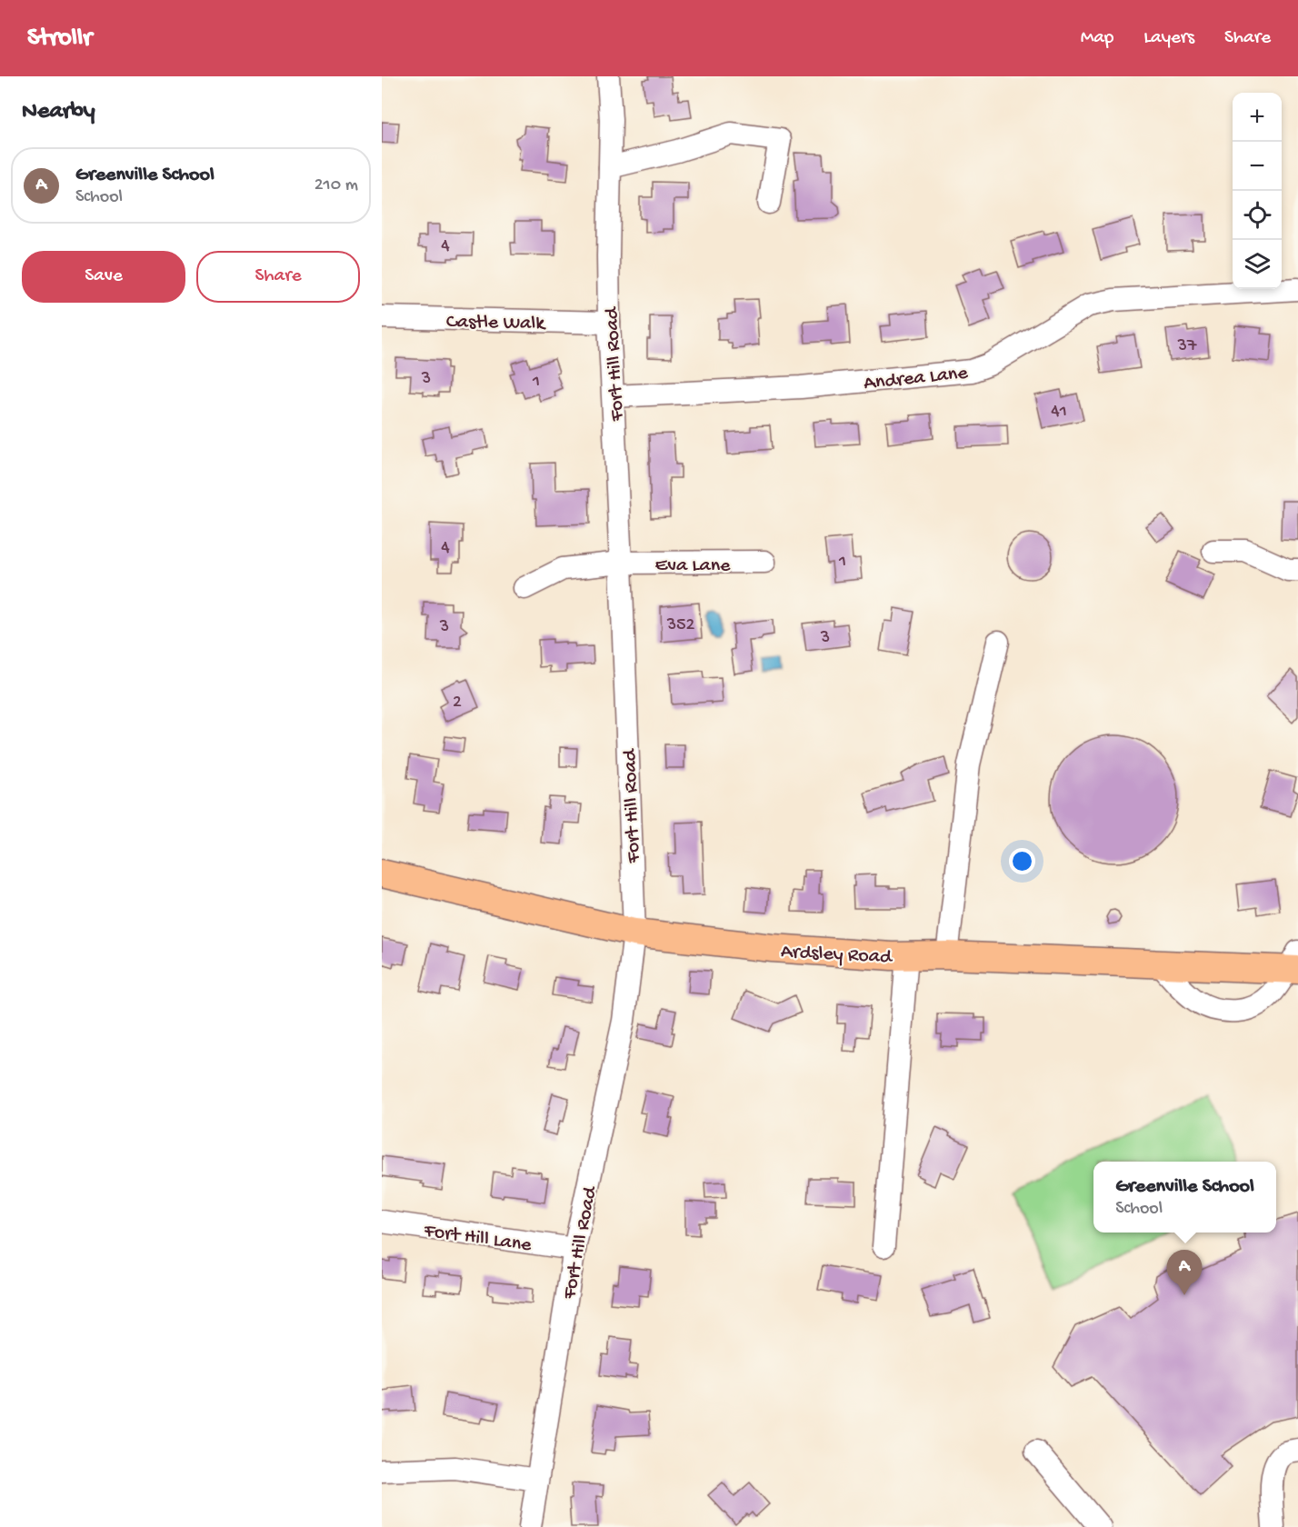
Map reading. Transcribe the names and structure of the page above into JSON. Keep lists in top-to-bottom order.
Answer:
{
  "streets": {
    "main road": ["Ardsley Road"],
    "street": [
      "Castle Walk",
      "Fort Hill Road",
      "Andrea Lane",
      "Eva Lane",
      "Fort Hill Lane"
    ]
  },
  "crossings": [
    ["Castle Walk", "Fort Hill Road"],
    ["Fort Hill Road", "Andrea Lane"],
    ["Fort Hill Road", "Eva Lane"],
    ["Fort Hill Road", "Ardsley Road"],
    ["Fort Hill Road", "Fort Hill Lane"]
  ],
  "house_numbers": [
    "4",
    "37",
    "3",
    "1",
    "41",
    "4",
    "1",
    "352",
    "3",
    "3",
    "2"
  ],
  "page": {
    "header": "Strollr",
    "nav": ["Map", "Layers", "Share"],
    "heading": "Nearby",
    "map_buttons": ["+", "−"],
    "list": [
      {
        "mark": "A",
        "name": "Greenville School",
        "note": "School",
        "value": "210 m"
      }
    ],
    "buttons": ["Save", "Share"],
    "popup": ["Greenville School", "School"],
    "pins": "A"
  }
}
